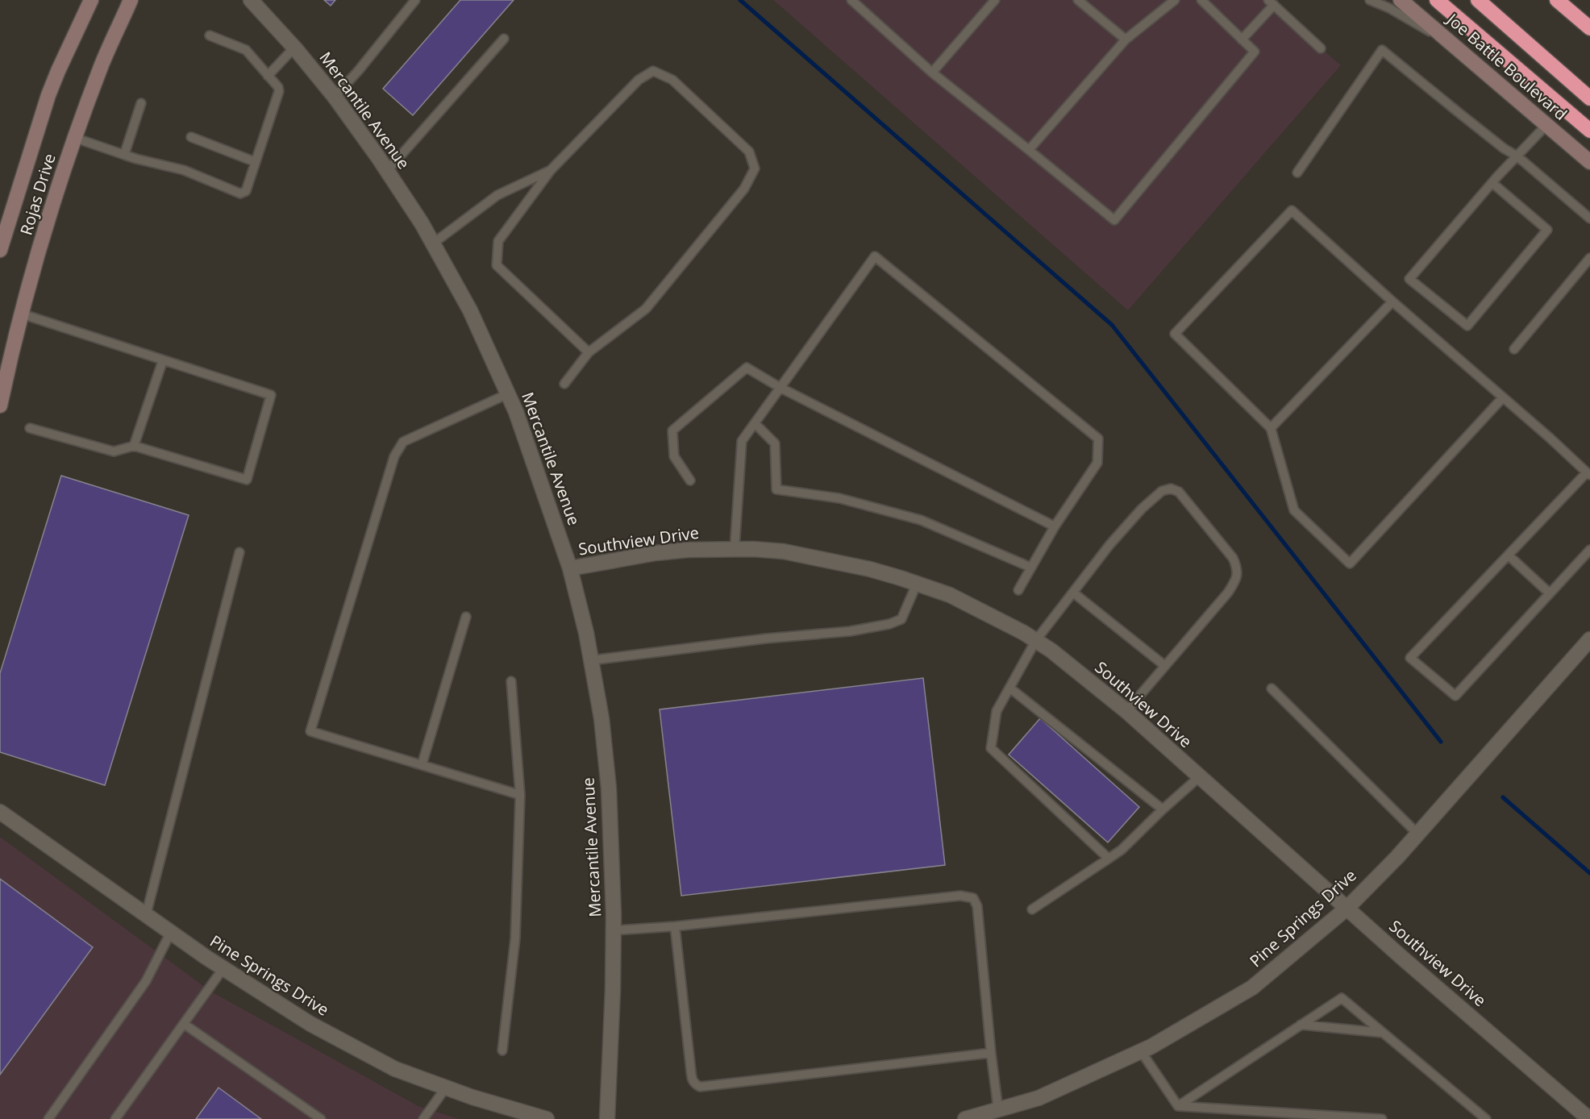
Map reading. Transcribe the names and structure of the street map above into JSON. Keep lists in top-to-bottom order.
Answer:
{
  "streets": {
    "main road": ["Joe Battle Boulevard", "Rojas Drive"],
    "street": ["Mercantile Avenue", "Southview Drive", "Pine Springs Drive"]
  },
  "crossings": [
    ["Mercantile Avenue", "Southview Drive"],
    ["Southview Drive", "Pine Springs Drive"]
  ]
}
